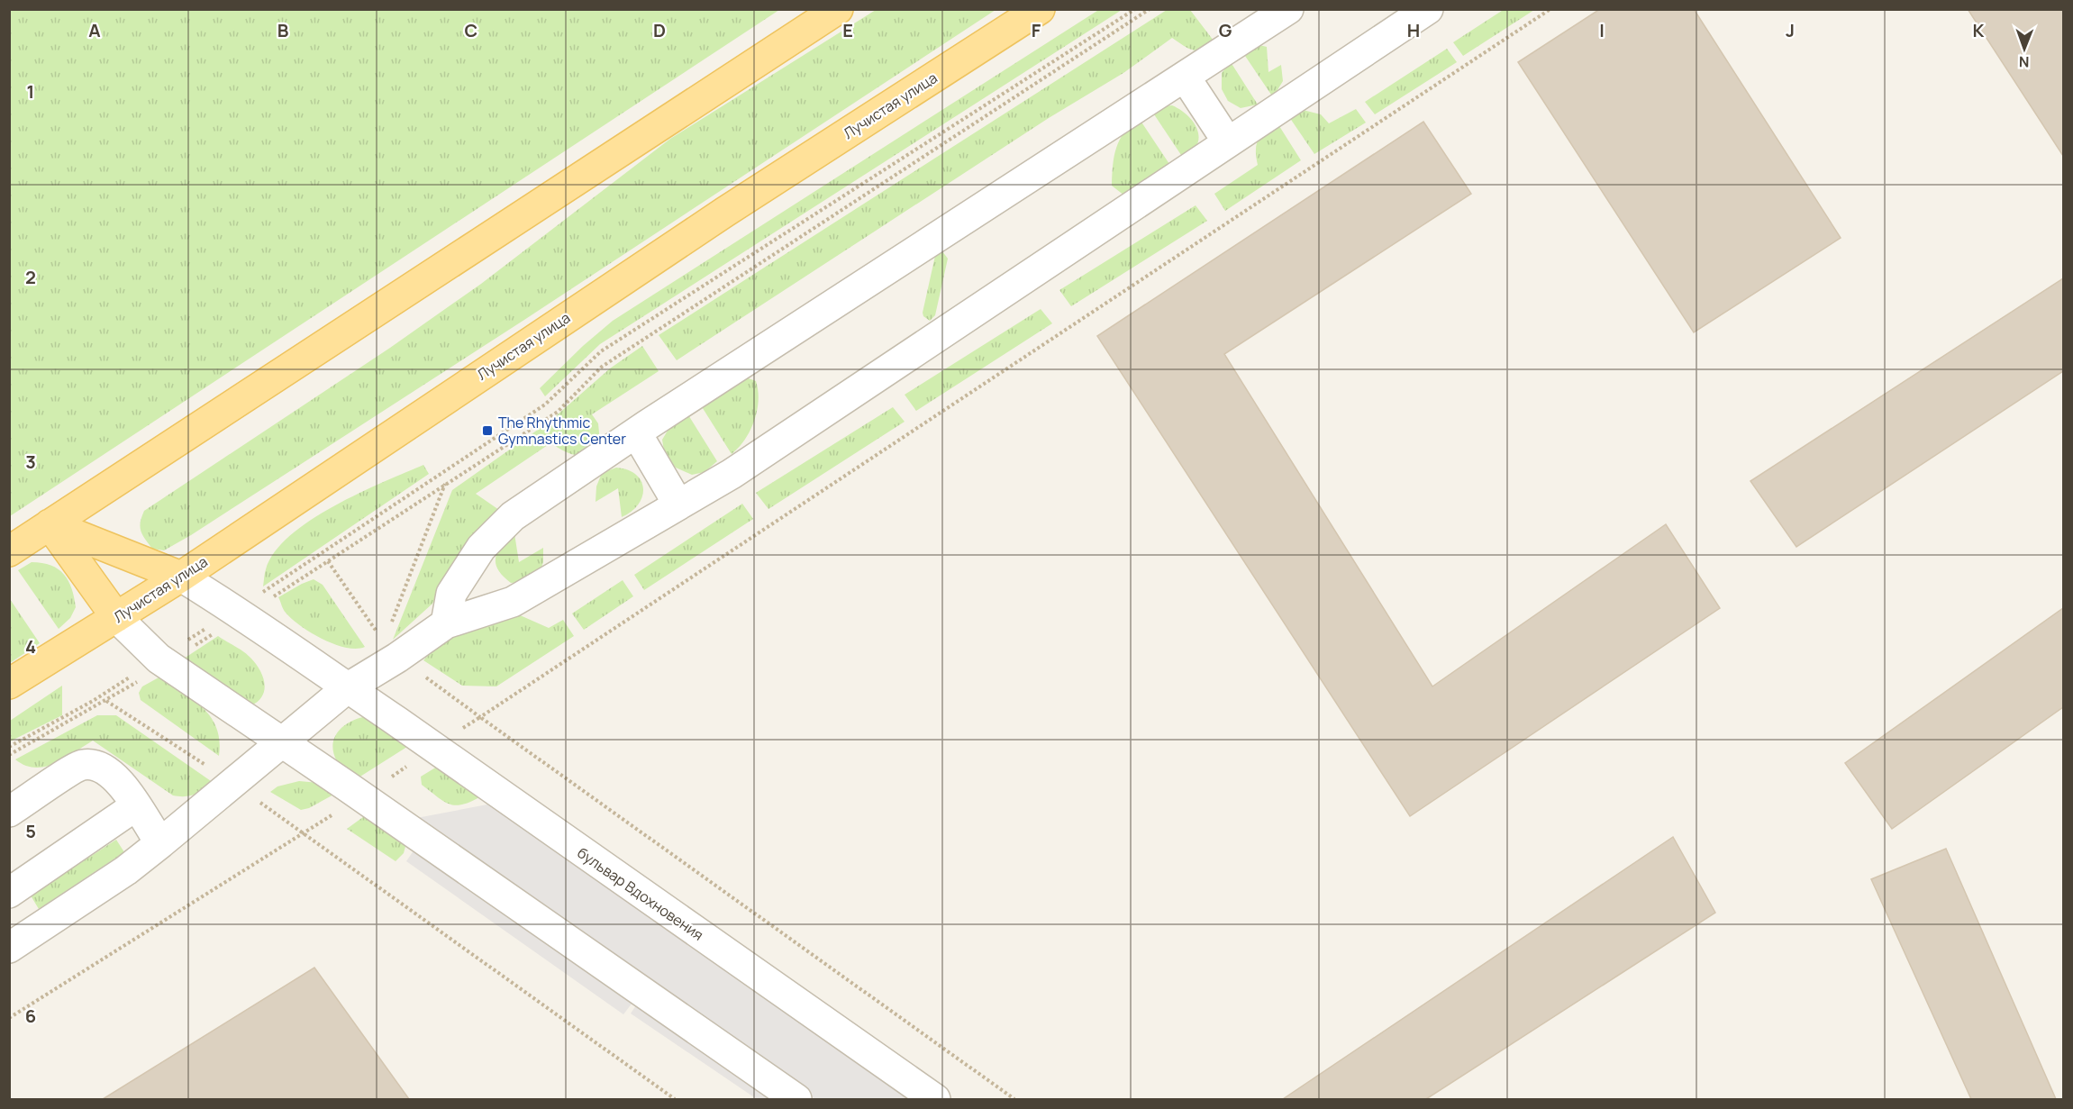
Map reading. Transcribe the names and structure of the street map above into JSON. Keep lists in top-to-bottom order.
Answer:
{
  "streets": {
    "main road": ["Лучистая улица"],
    "lane": ["бульвар Вдохновения"]
  },
  "crossings": [
    ["Лучистая улица", "бульвар Вдохновения"]
  ],
  "places": {
    "transit": ["The Rhythmic Gymnastics Center"]
  },
  "north": "bottom",
  "grid": {
    "columns": [
      "A",
      "B",
      "C",
      "D",
      "E",
      "F",
      "G",
      "H",
      "I",
      "J",
      "K"
    ],
    "rows": [
      "1",
      "2",
      "3",
      "4",
      "5",
      "6"
    ]
  }
}
